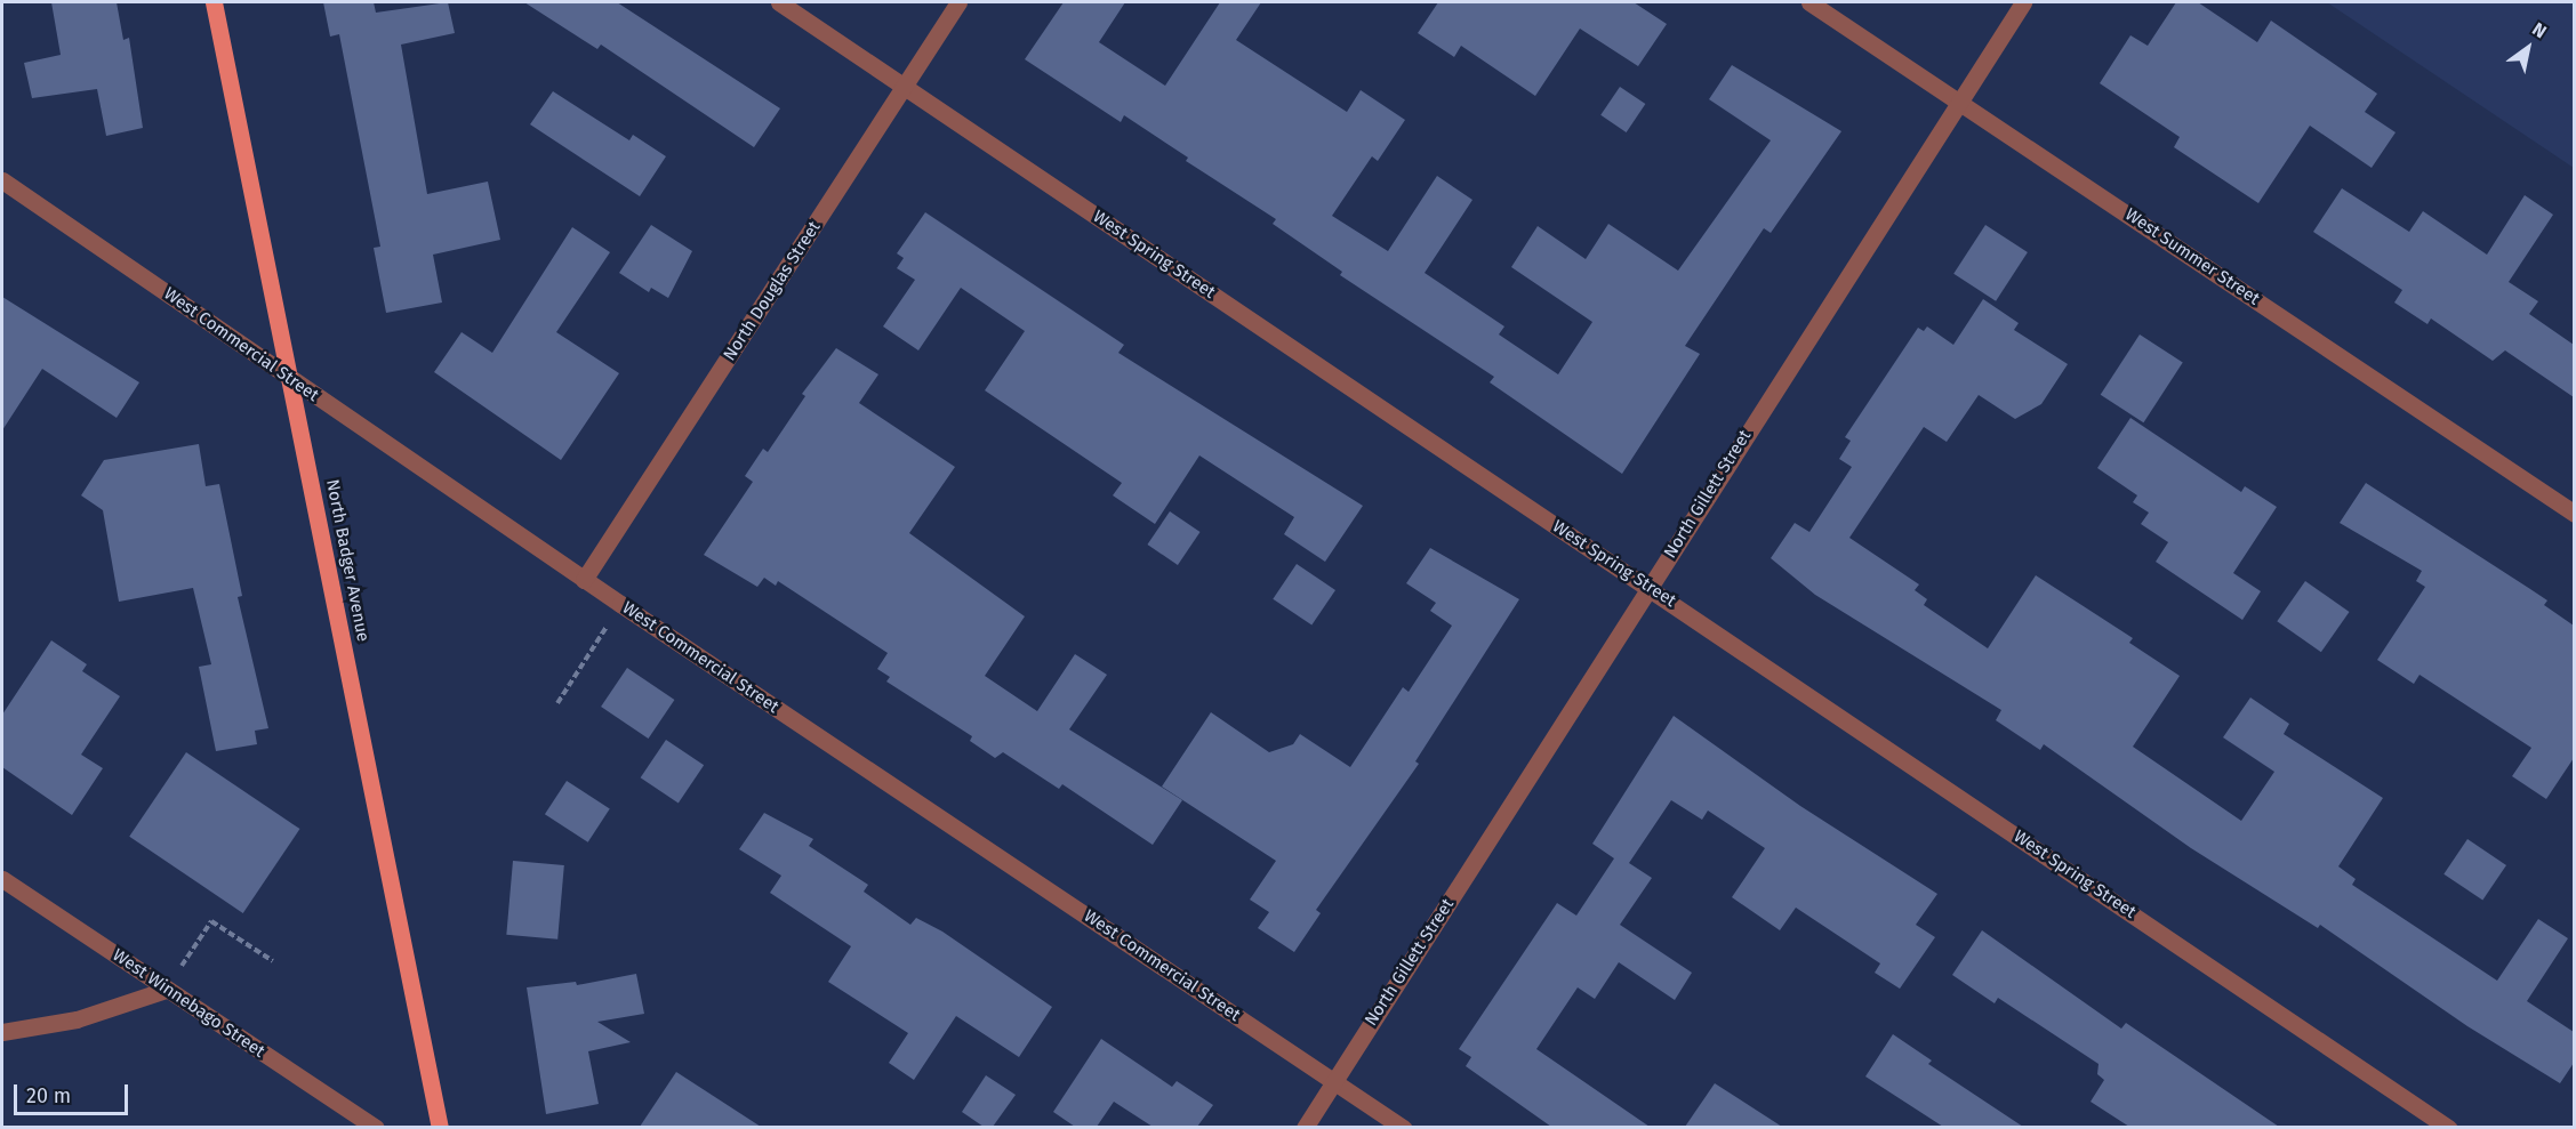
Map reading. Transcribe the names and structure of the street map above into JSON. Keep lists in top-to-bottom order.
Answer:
{
  "streets": {
    "main road": ["North Badger Avenue"],
    "street": [
      "West Spring Street",
      "West Summer Street",
      "North Douglas Street",
      "West Commercial Street",
      "North Gillett Street",
      "West Winnebago Street"
    ]
  },
  "crossings": [
    ["West Spring Street", "North Douglas Street"],
    ["West Spring Street", "North Gillett Street"],
    ["West Summer Street", "North Gillett Street"],
    ["North Douglas Street", "West Commercial Street"],
    ["West Commercial Street", "North Gillett Street"],
    ["West Commercial Street", "North Badger Avenue"]
  ],
  "scale_bar": "20 m",
  "north": "top right"
}
